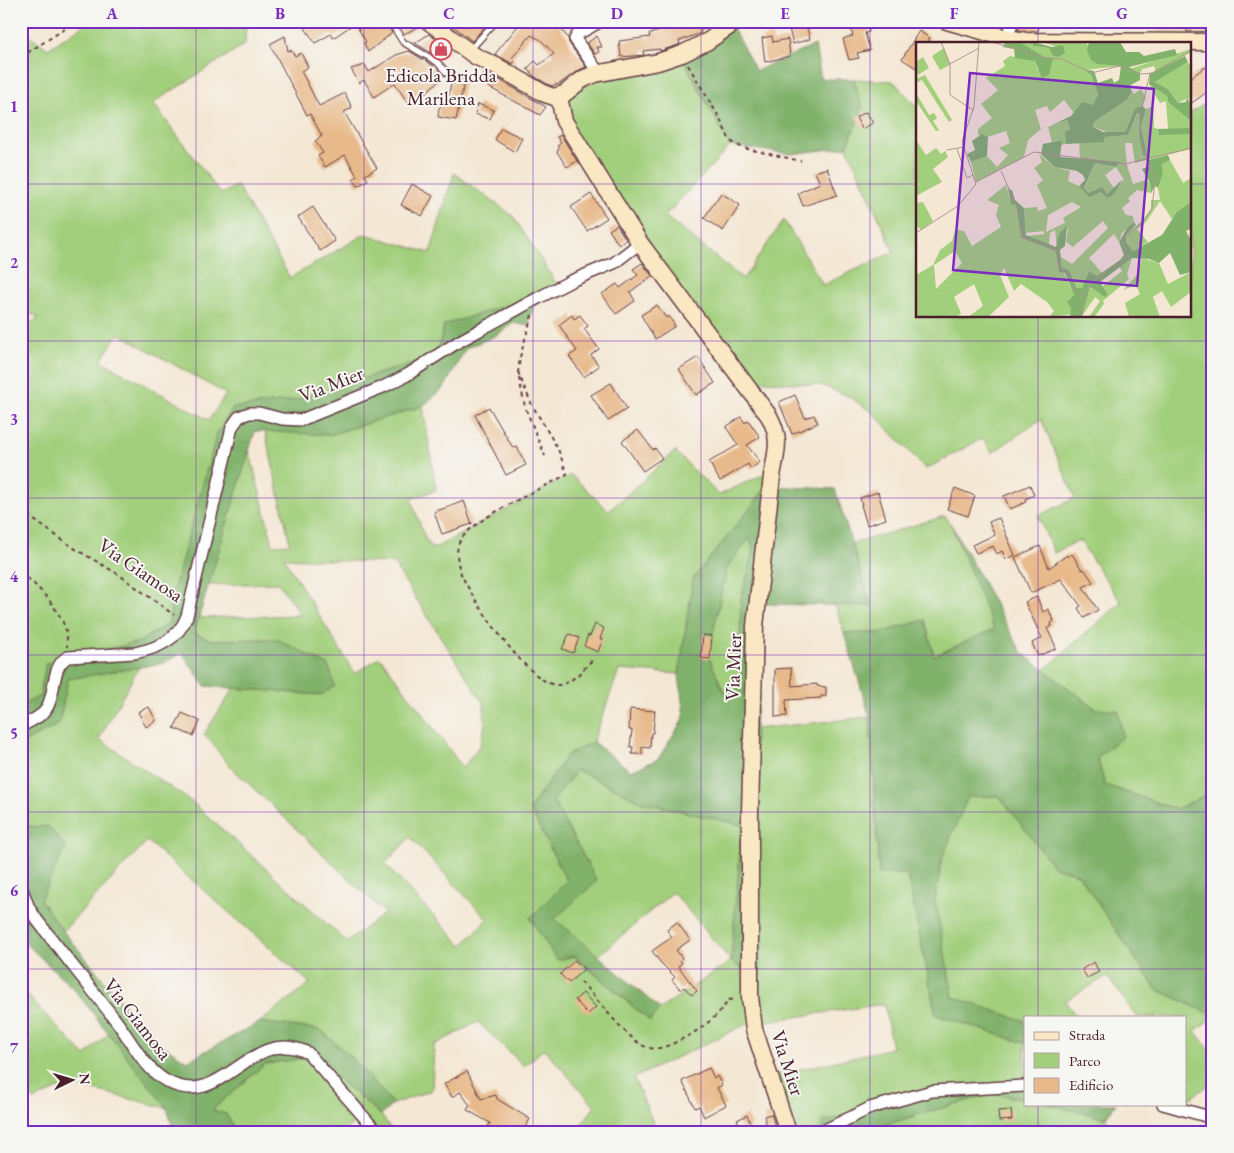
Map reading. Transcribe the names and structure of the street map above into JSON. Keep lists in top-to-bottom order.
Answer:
{
  "streets": {
    "street": ["Via Mier", "Via Giamosa"]
  },
  "crossings": [
    ["Via Mier", "Via Giamosa"]
  ],
  "places": {
    "shop": ["Edicola Bridda Marilena"]
  },
  "legend": ["Strada", "Parco", "Edificio"],
  "north": "right",
  "grid": {
    "columns": [
      "A",
      "B",
      "C",
      "D",
      "E",
      "F",
      "G"
    ],
    "rows": [
      "1",
      "2",
      "3",
      "4",
      "5",
      "6",
      "7"
    ]
  }
}
